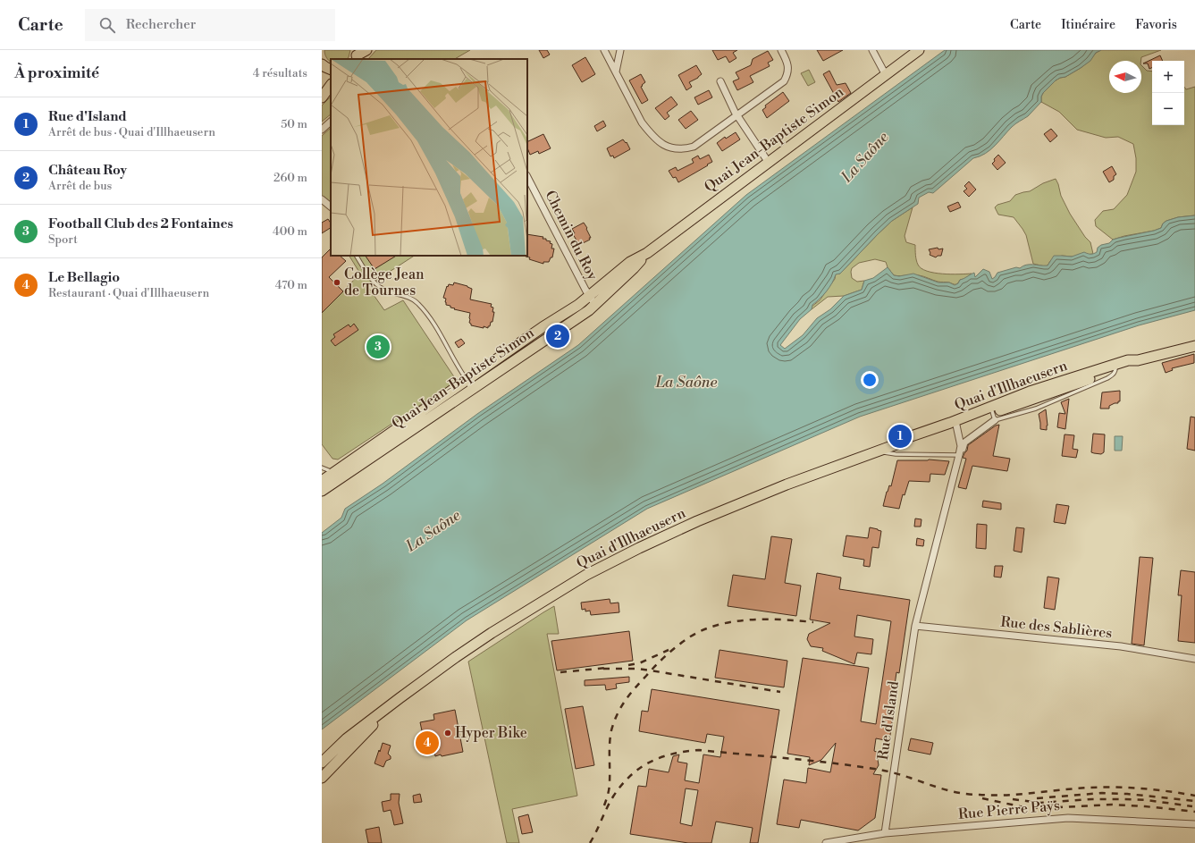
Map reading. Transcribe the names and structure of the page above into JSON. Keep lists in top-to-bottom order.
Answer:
{
  "streets": {
    "main road": ["Quai Jean-Baptiste Simon", "Quai d'Illhaeusern"],
    "street": [
      "Chemin du Roy",
      "Rue des Sablières",
      "Rue d'Island",
      "Rue Pierre Paÿs"
    ]
  },
  "crossings": [
    ["Quai Jean-Baptiste Simon", "Chemin du Roy"],
    ["Quai d'Illhaeusern", "Rue d'Island"],
    ["Rue des Sablières", "Rue d'Island"],
    ["Rue d'Island", "Rue Pierre Paÿs"]
  ],
  "water": ["La Saône"],
  "places": ["Collège Jean de Tournes", "Hyper Bike"],
  "north": "left",
  "page": {
    "header": "Carte",
    "search": "Rechercher",
    "nav": ["Carte", "Itinéraire", "Favoris"],
    "heading": ["À proximité", "4 résultats"],
    "map_buttons": ["+", "−"],
    "list": [
      {
        "mark": "1",
        "name": "Rue d'Island",
        "note": "Arrêt de bus · Quai d'Illhaeusern",
        "value": "50 m"
      },
      {
        "mark": "2",
        "name": "Château Roy",
        "note": "Arrêt de bus",
        "value": "260 m"
      },
      {
        "mark": "3",
        "name": "Football Club des 2 Fontaines",
        "note": "Sport",
        "value": "400 m"
      },
      {
        "mark": "4",
        "name": "Le Bellagio",
        "note": "Restaurant · Quai d'Illhaeusern",
        "value": "470 m"
      }
    ],
    "pins": [
      "2",
      "3",
      "1",
      "4"
    ]
  }
}
